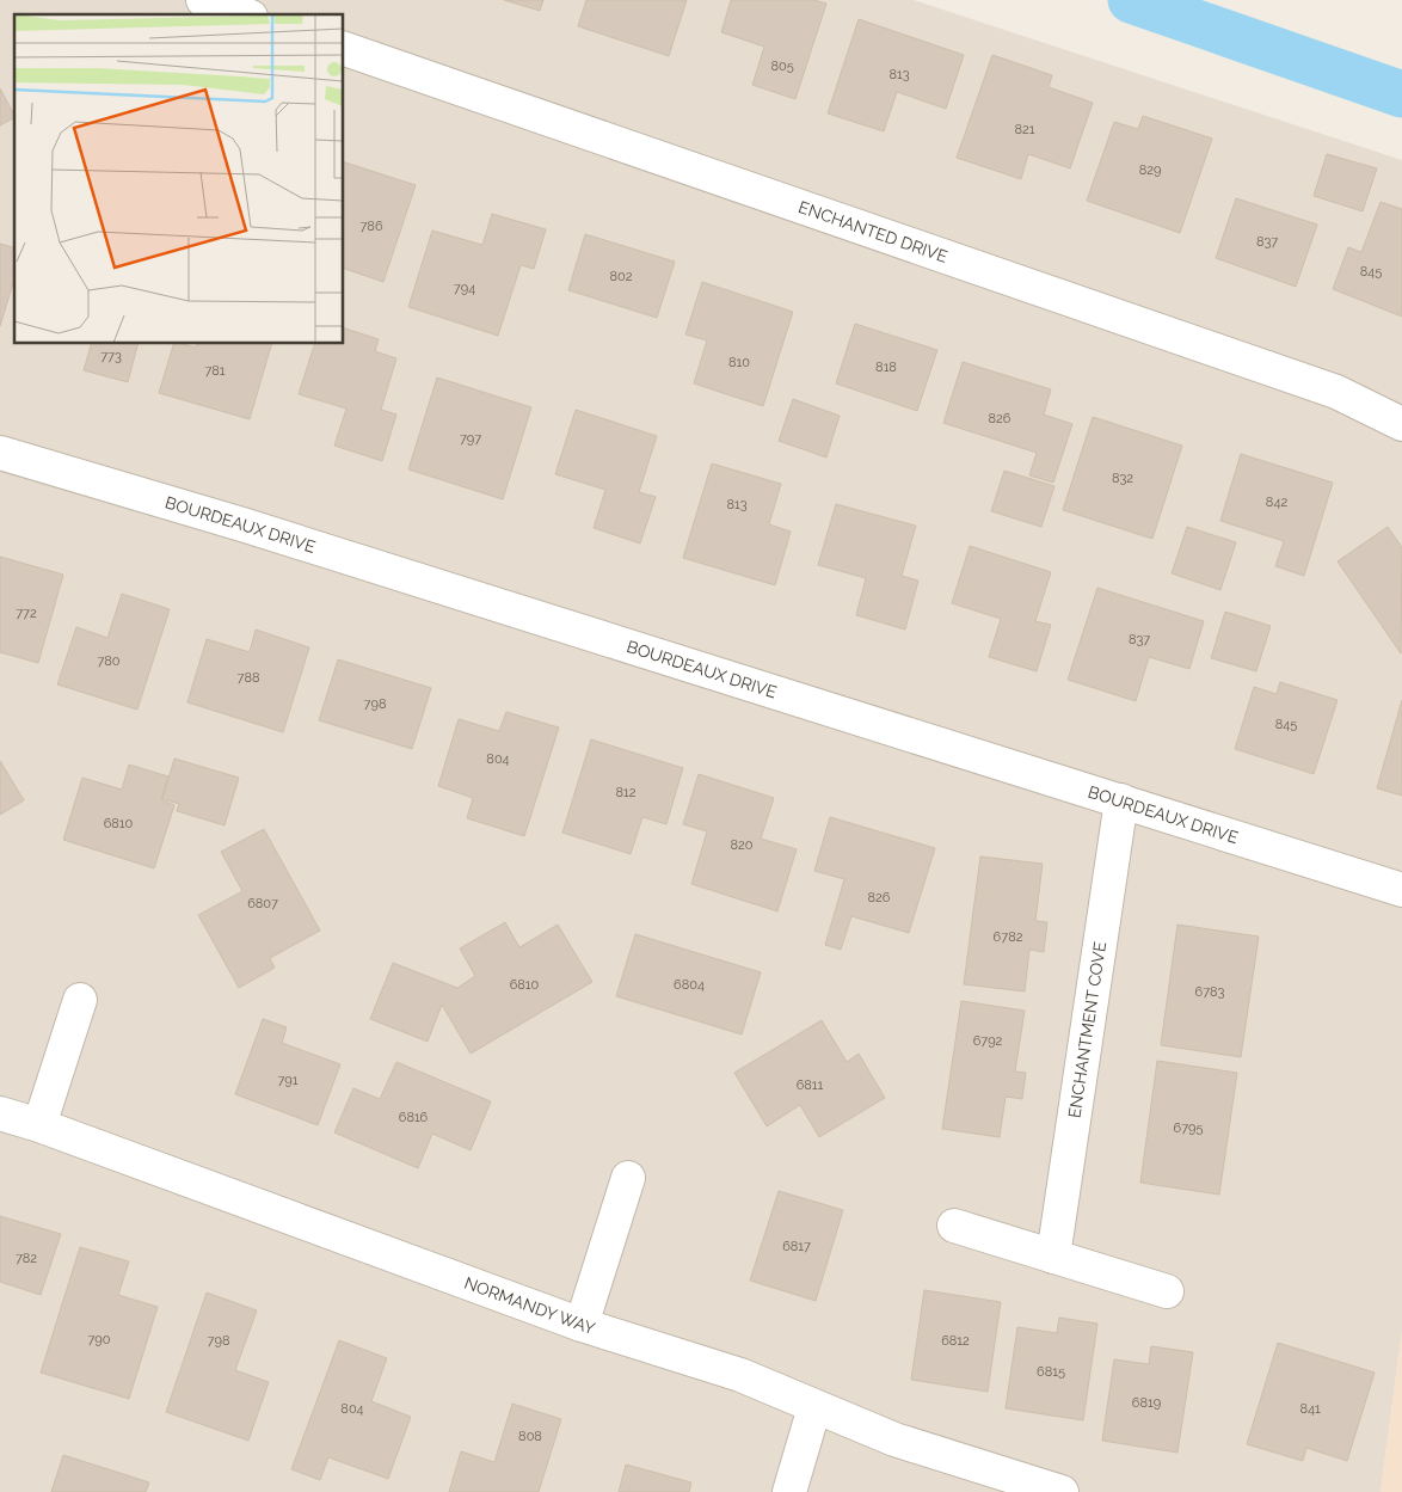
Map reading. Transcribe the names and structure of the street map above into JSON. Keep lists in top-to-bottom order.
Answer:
{
  "streets": {
    "street": [
      "ENCHANTED DRIVE",
      "BOURDEAUX DRIVE",
      "ENCHANTMENT COVE",
      "NORMANDY WAY"
    ]
  },
  "crossings": [
    ["BOURDEAUX DRIVE", "ENCHANTMENT COVE"]
  ],
  "house_numbers": [
    "805",
    "813",
    "821",
    "829",
    "786",
    "837",
    "845",
    "802",
    "794",
    "773",
    "810",
    "818",
    "781",
    "826",
    "797",
    "832",
    "842",
    "813",
    "772",
    "837",
    "780",
    "788",
    "798",
    "845",
    "804",
    "812",
    "6810",
    "820",
    "826",
    "6807",
    "6782",
    "6810",
    "6804",
    "6783",
    "6792",
    "791",
    "6811",
    "6816",
    "6795",
    "6817",
    "782",
    "790",
    "798",
    "6812",
    "6815",
    "6819",
    "804",
    "841",
    "808"
  ]
}
